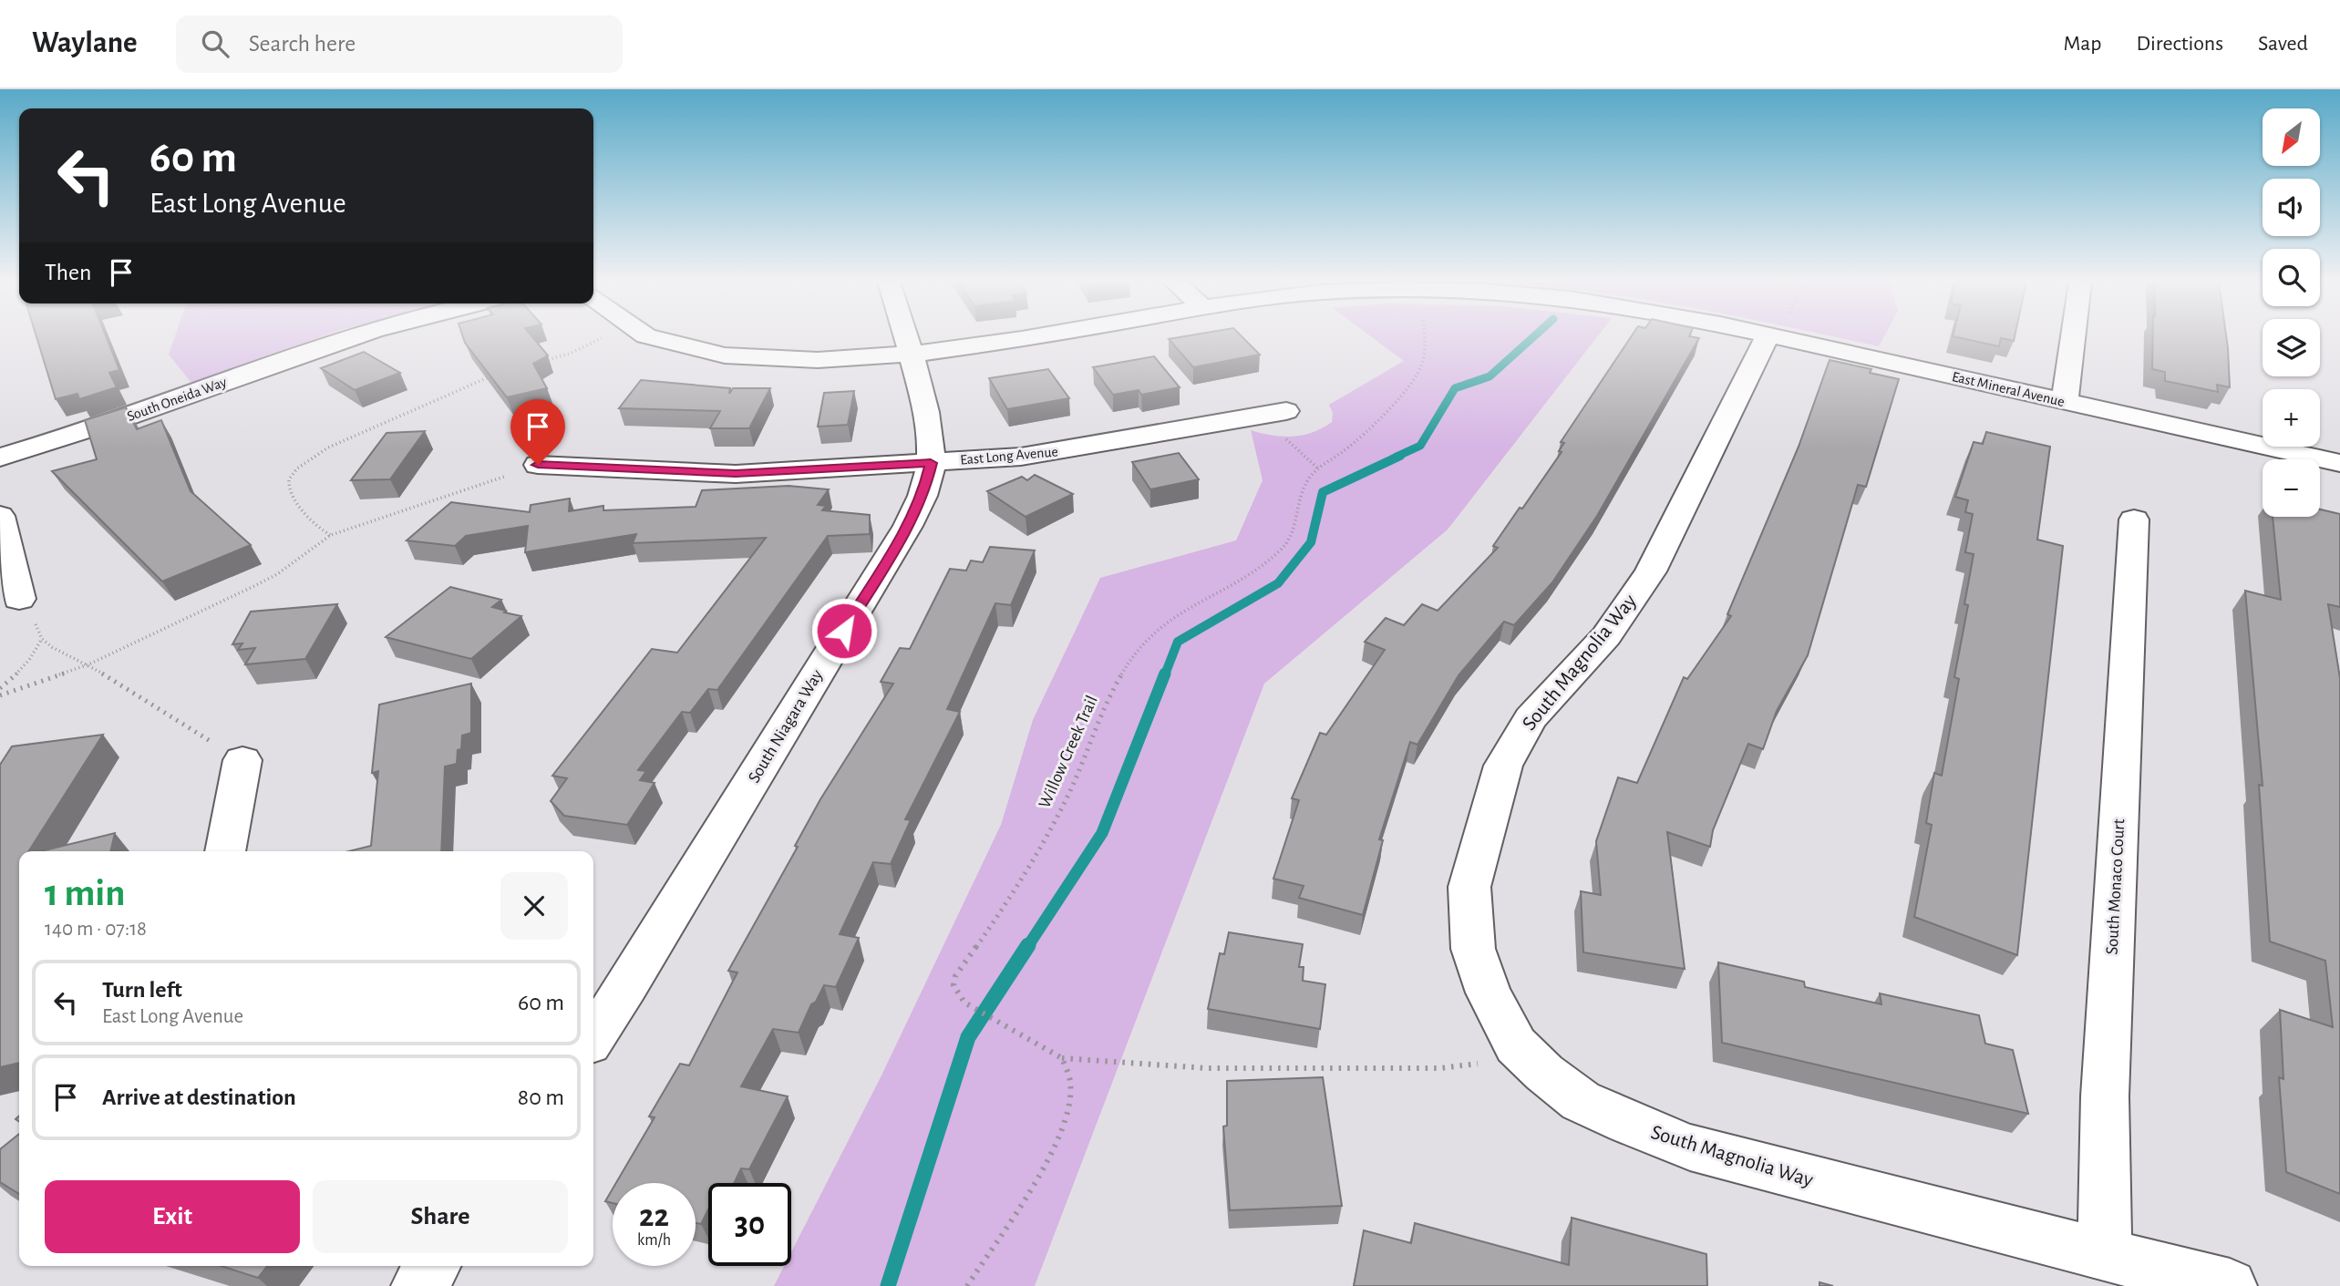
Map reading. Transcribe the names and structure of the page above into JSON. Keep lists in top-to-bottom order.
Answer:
{
  "streets": {
    "street": [
      "East Mineral Avenue",
      "South Oneida Way",
      "East Long Avenue",
      "South Magnolia Way",
      "South Niagara Way",
      "South Monaco Court"
    ],
    "path": ["Willow Creek Trail"]
  },
  "crossings": [
    ["East Mineral Avenue", "South Niagara Way"],
    ["East Long Avenue", "South Niagara Way"],
    ["South Magnolia Way", "South Monaco Court"]
  ],
  "north": "bottom left",
  "page": {
    "header": "Waylane",
    "search": "Search here",
    "nav": ["Map", "Directions", "Saved"],
    "map_buttons": ["+", "−"],
    "turn": ["60 m", "East Long Avenue"],
    "then": "Then",
    "heading": ["1 min", "140 m · 07:18"],
    "list": [
      {
        "name": "Turn left",
        "note": "East Long Avenue",
        "value": "60 m"
      },
      {
        "name": "Arrive at destination",
        "value": "80 m"
      }
    ],
    "buttons": ["Exit", "Share"],
    "speed": "22 km/h",
    "limit": "30"
  }
}
